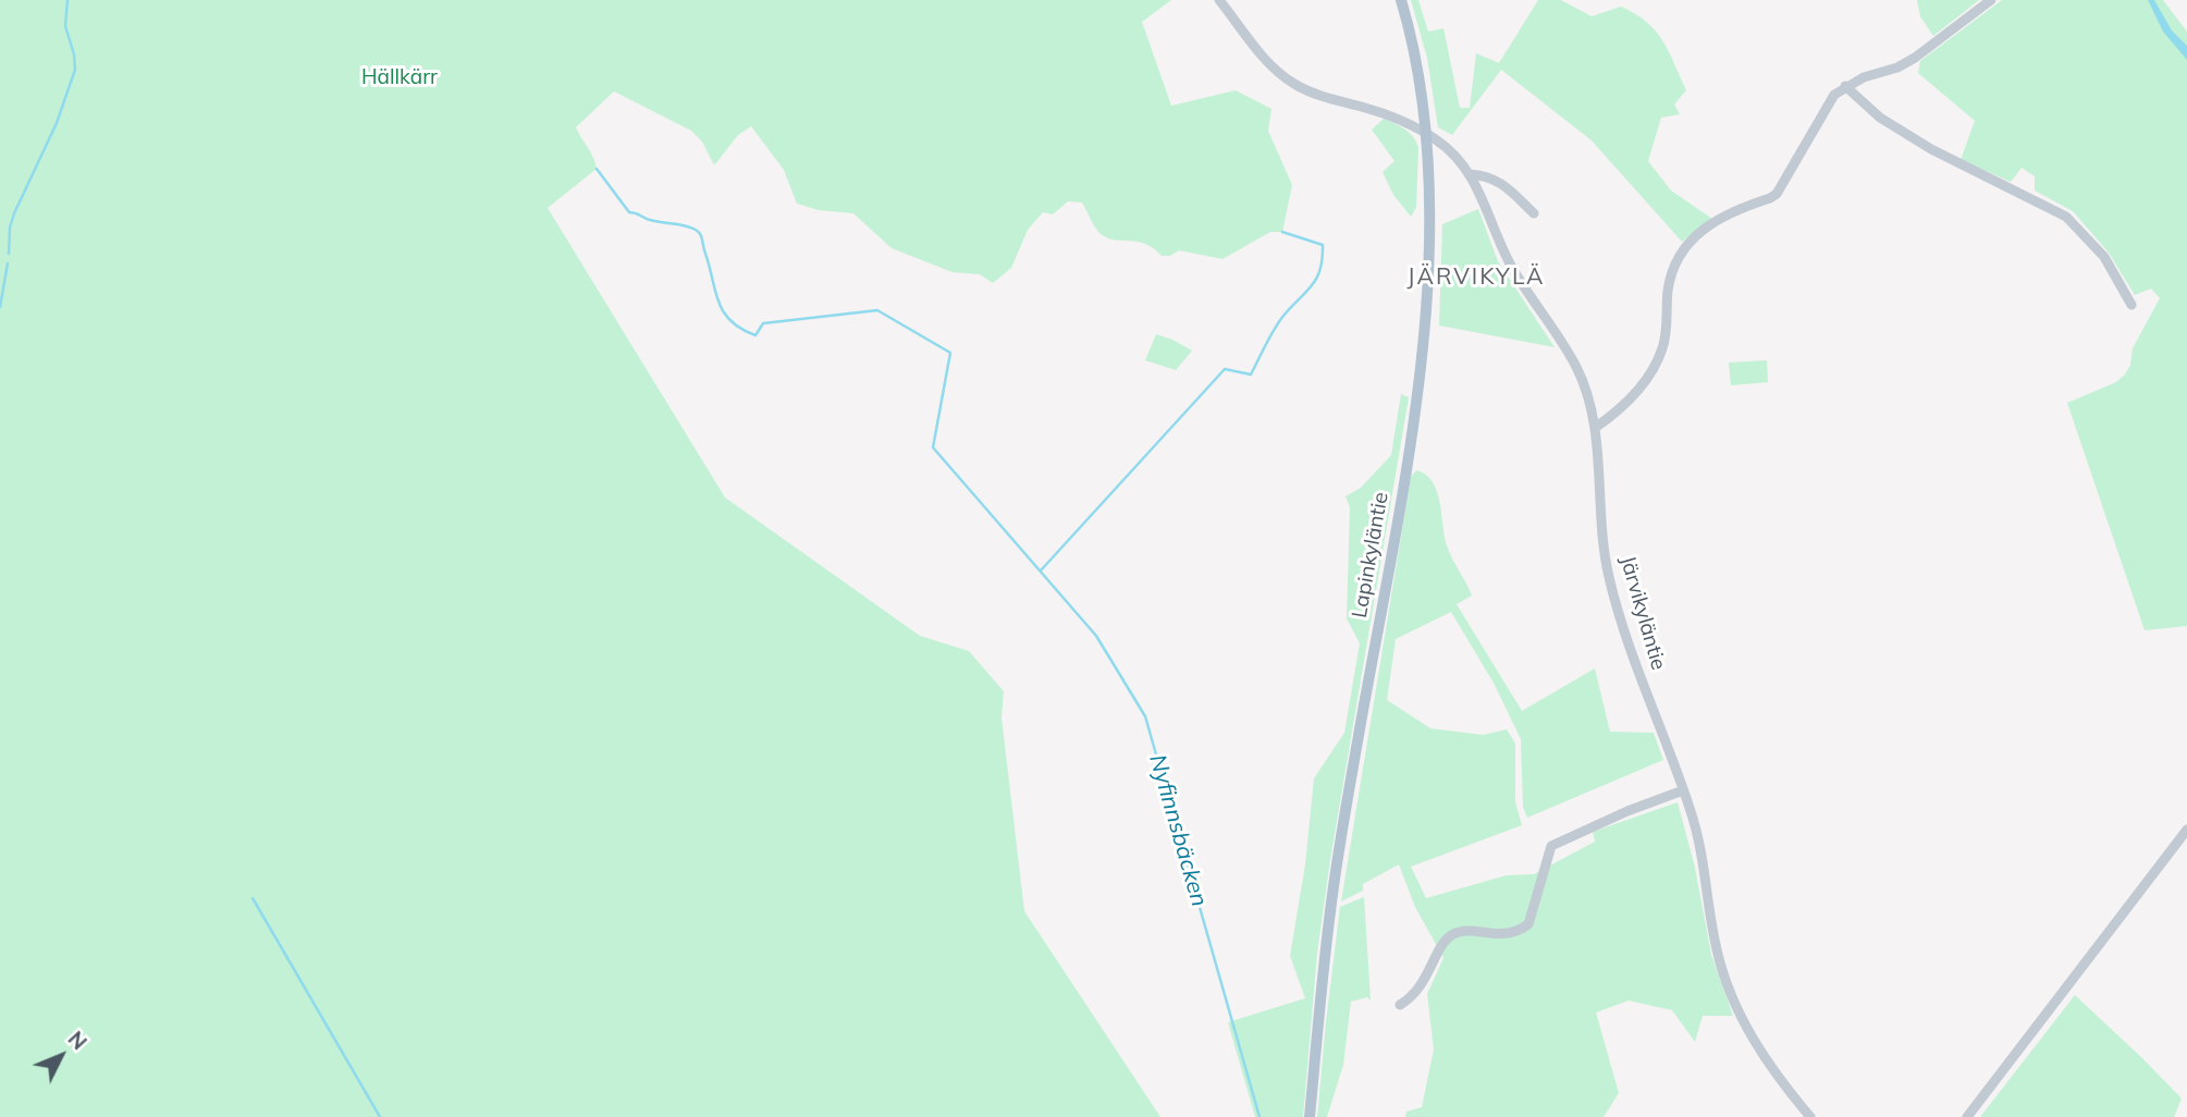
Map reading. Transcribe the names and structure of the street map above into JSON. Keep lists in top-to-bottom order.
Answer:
{
  "streets": {
    "main road": ["Lapinkyläntie"],
    "street": ["Järvikyläntie"]
  },
  "crossings": [
    ["Lapinkyläntie", "Järvikyläntie"]
  ],
  "districts": ["JÄRVIKYLÄ"],
  "water": ["Nyfinnsbäcken"],
  "parks": ["Hällkärr"],
  "north": "top right"
}
